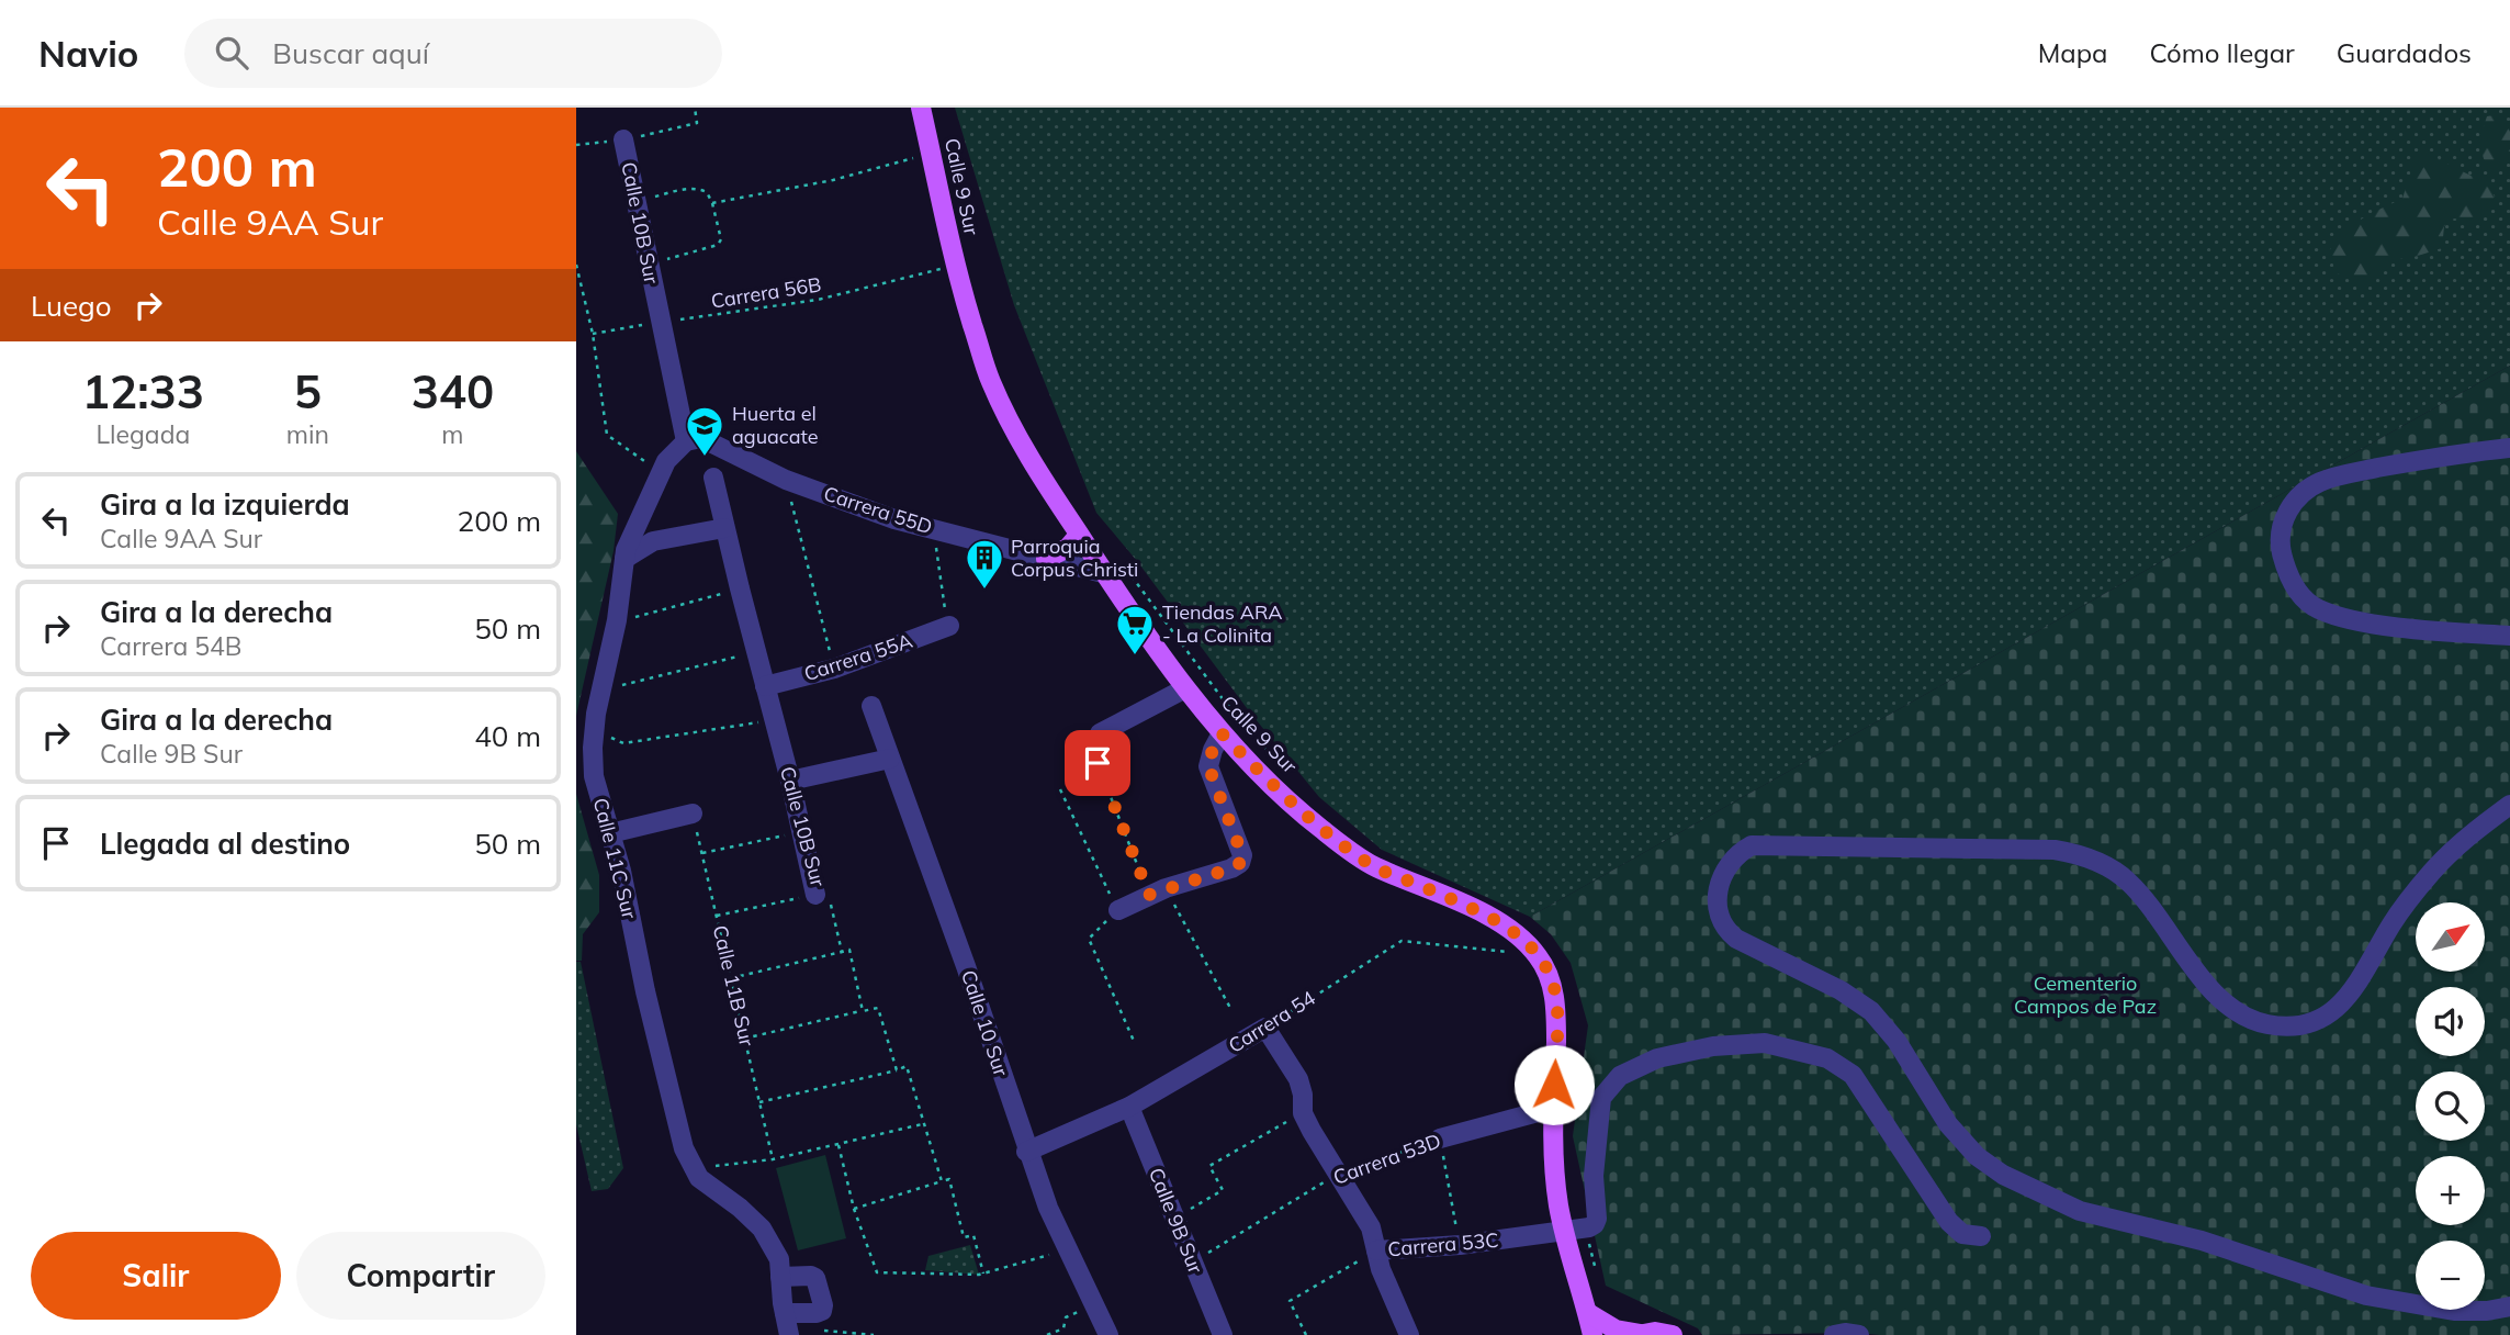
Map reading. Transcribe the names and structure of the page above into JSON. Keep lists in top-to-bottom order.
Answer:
{
  "streets": {
    "main road": ["Calle 9 Sur"],
    "street": [
      "Calle 10B Sur",
      "Carrera 55D",
      "Carrera 55A",
      "Calle 11C Sur",
      "Carrera 54",
      "Calle 10 Sur",
      "Carrera 53D",
      "Calle 9B Sur",
      "Carrera 53C"
    ],
    "path": ["Carrera 56B", "Calle 11B Sur"]
  },
  "crossings": [
    ["Calle 9 Sur", "Carrera 55D"],
    ["Calle 9 Sur", "Carrera 53D"],
    ["Calle 9 Sur", "Carrera 53C"],
    ["Calle 10B Sur", "Carrera 56B"],
    ["Calle 10B Sur", "Carrera 55D"],
    ["Calle 10B Sur", "Carrera 55A"],
    ["Carrera 54", "Calle 10 Sur"],
    ["Carrera 54", "Calle 9B Sur"],
    ["Carrera 53D", "Calle 9B Sur"]
  ],
  "parks": ["Cementerio Campos de Paz"],
  "places": {
    "school or university": ["Huerta el aguacate"],
    "building": ["Parroquia Corpus Christi"],
    "supermarket": ["Tiendas ARA - La Colinita"]
  },
  "north": "top right",
  "page": {
    "header": "Navio",
    "search": "Buscar aquí",
    "nav": ["Mapa", "Cómo llegar", "Guardados"],
    "turn": ["200 m", "Calle 9AA Sur"],
    "then": "Luego",
    "eta": [
      "12:33",
      "Llegada",
      "5",
      "min",
      "340",
      "m"
    ],
    "list": [
      {
        "name": "Gira a la izquierda",
        "note": "Calle 9AA Sur",
        "value": "200 m"
      },
      {
        "name": "Gira a la derecha",
        "note": "Carrera 54B",
        "value": "50 m"
      },
      {
        "name": "Gira a la derecha",
        "note": "Calle 9B Sur",
        "value": "40 m"
      },
      {
        "name": "Llegada al destino",
        "value": "50 m"
      }
    ],
    "map_buttons": ["+", "−"],
    "buttons": ["Salir", "Compartir"]
  }
}
